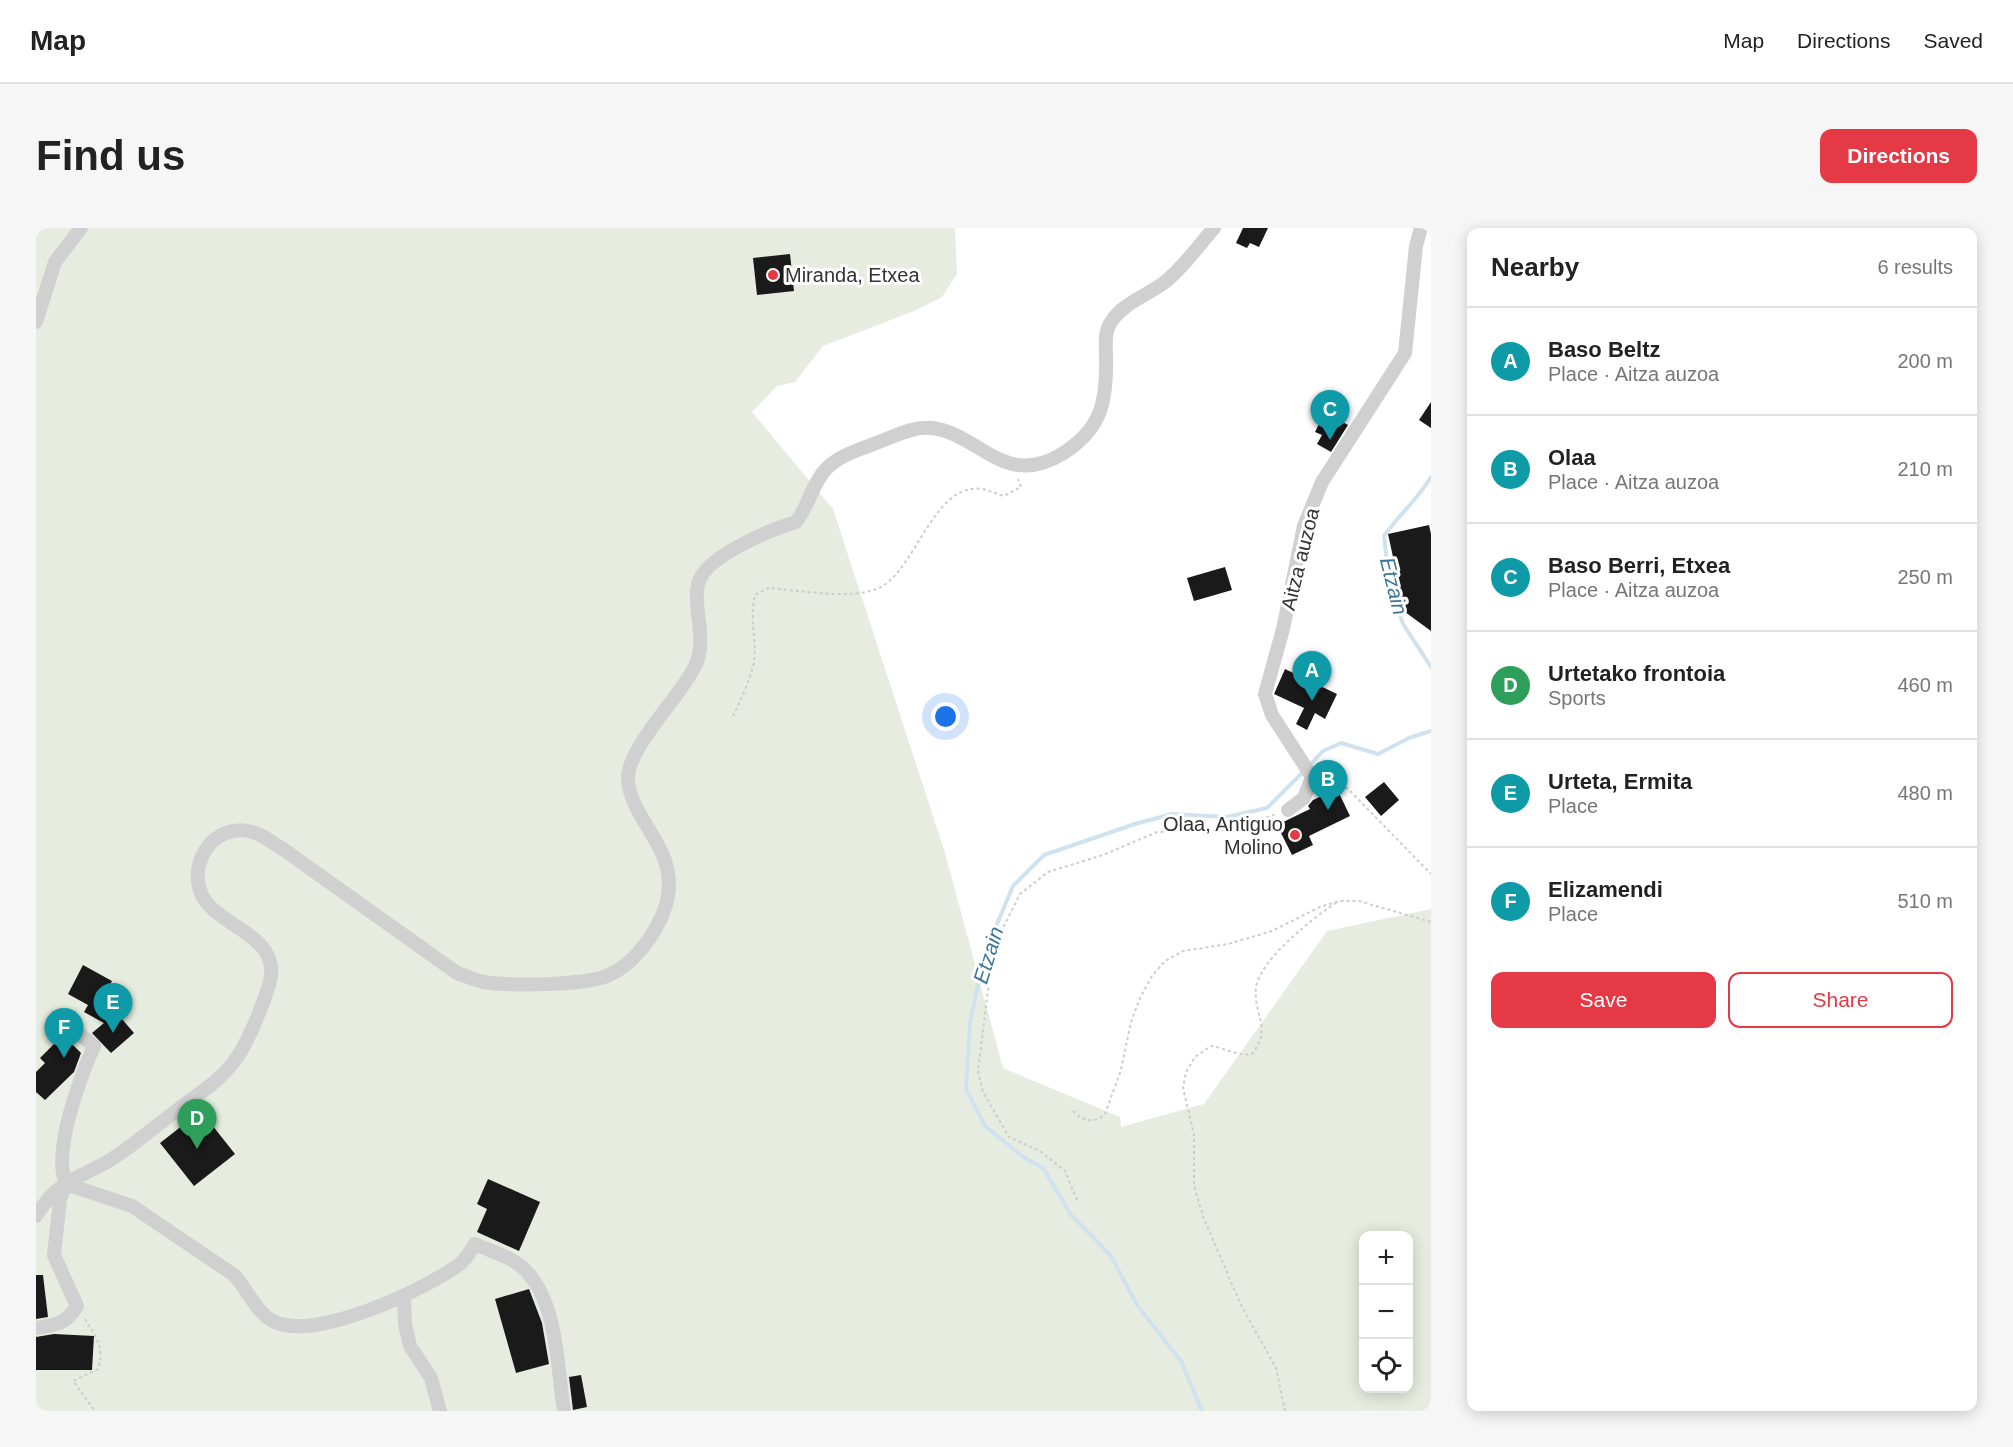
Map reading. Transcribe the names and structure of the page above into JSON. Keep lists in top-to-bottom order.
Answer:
{
  "streets": {
    "street": ["Aitza auzoa"]
  },
  "water": ["Etzain"],
  "places": ["Miranda, Etxea", "Olaa, Antiguo Molino"],
  "page": {
    "header": "Map",
    "nav": ["Map", "Directions", "Saved"],
    "buttons": [
      "Directions",
      ["Save", "Share"]
    ],
    "title": "Find us",
    "heading": ["Nearby", "6 results"],
    "list": [
      {
        "mark": "A",
        "name": "Baso Beltz",
        "note": "Place · Aitza auzoa",
        "value": "200 m"
      },
      {
        "mark": "B",
        "name": "Olaa",
        "note": "Place · Aitza auzoa",
        "value": "210 m"
      },
      {
        "mark": "C",
        "name": "Baso Berri, Etxea",
        "note": "Place · Aitza auzoa",
        "value": "250 m"
      },
      {
        "mark": "D",
        "name": "Urtetako frontoia",
        "note": "Sports",
        "value": "460 m"
      },
      {
        "mark": "E",
        "name": "Urteta, Ermita",
        "note": "Place",
        "value": "480 m"
      },
      {
        "mark": "F",
        "name": "Elizamendi",
        "note": "Place",
        "value": "510 m"
      }
    ],
    "pins": [
      "C",
      "A",
      "B",
      "E",
      "F",
      "D"
    ],
    "map_buttons": ["+", "−"]
  }
}
